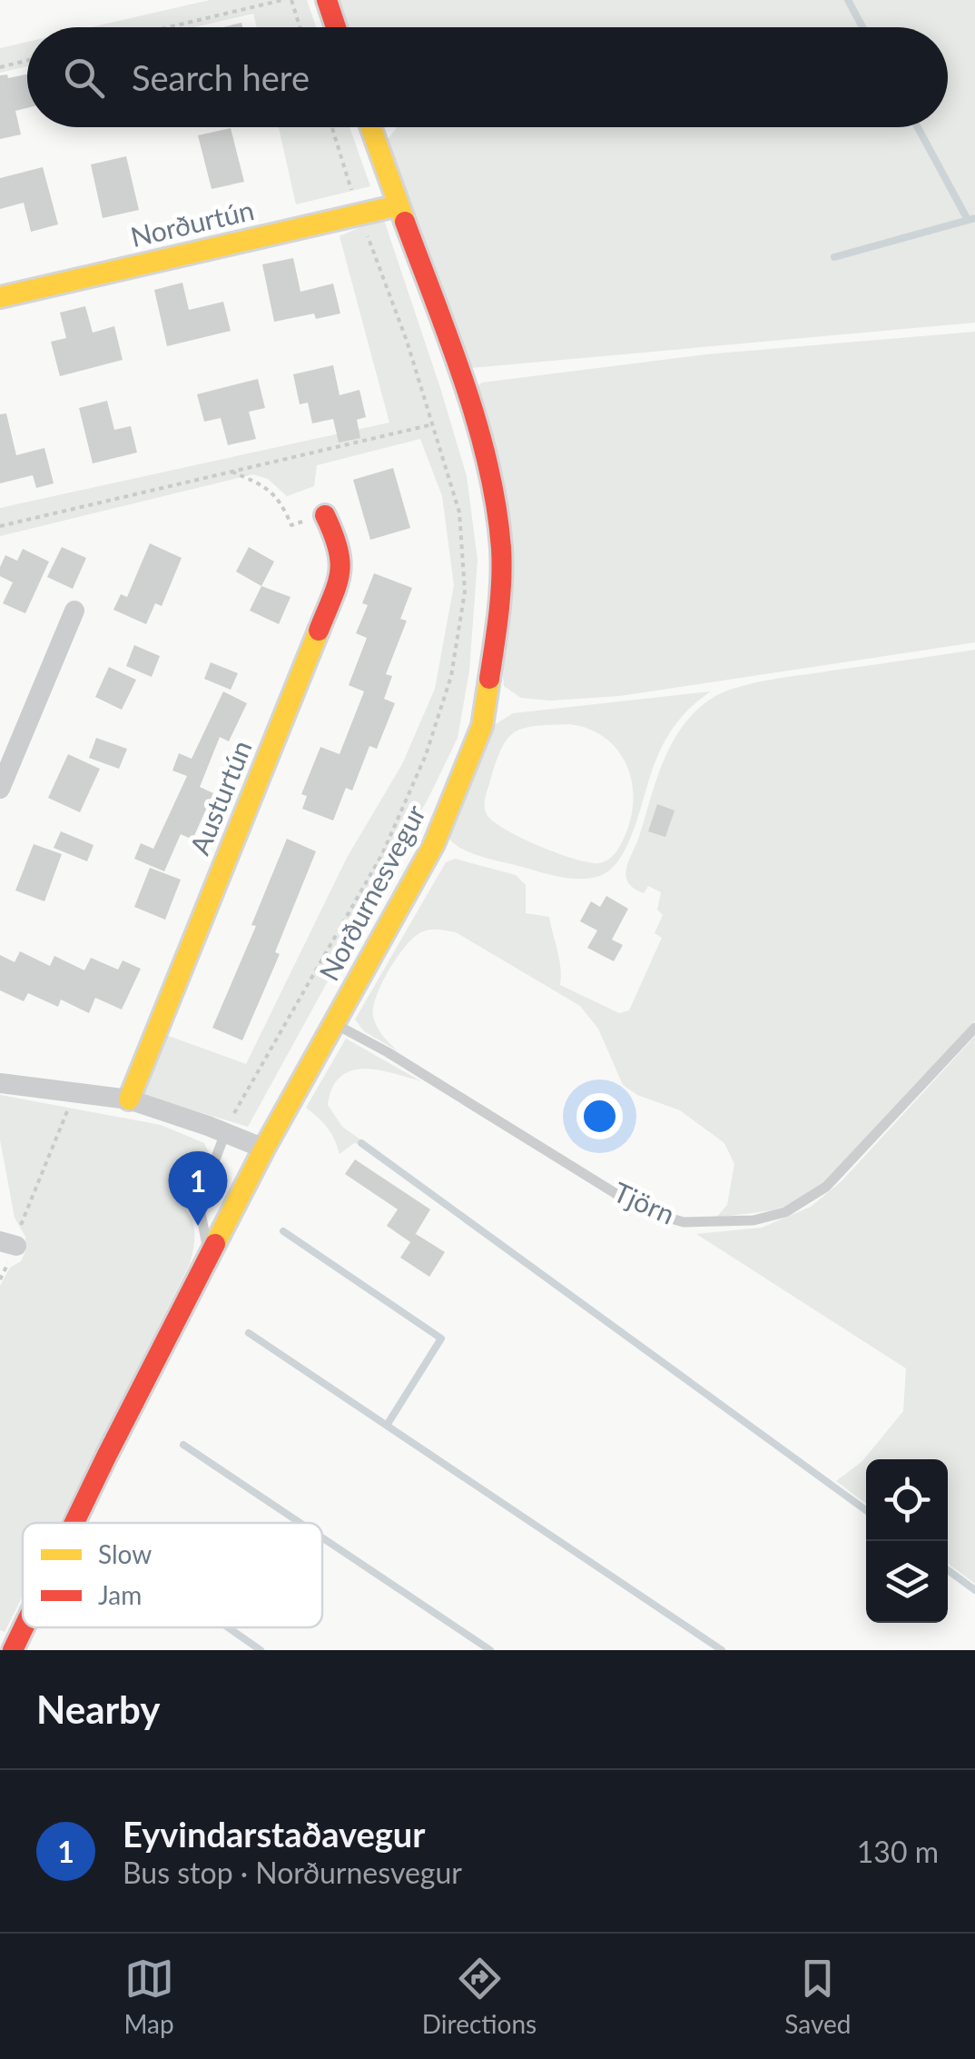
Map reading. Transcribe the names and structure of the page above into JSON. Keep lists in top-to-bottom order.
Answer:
{
  "streets": {
    "street": ["Norðurtún", "Austurtún", "Norðurnesvegur"],
    "lane": ["Tjörn"]
  },
  "crossings": [
    ["Norðurtún", "Norðurnesvegur"],
    ["Norðurnesvegur", "Tjörn"]
  ],
  "legend": ["Slow", "Jam"],
  "page": {
    "search": "Search here",
    "pins": "1",
    "heading": "Nearby",
    "list": [
      {
        "mark": "1",
        "name": "Eyvindarstaðavegur",
        "note": "Bus stop · Norðurnesvegur",
        "value": "130 m"
      }
    ],
    "nav": ["Map", "Directions", "Saved"]
  }
}
